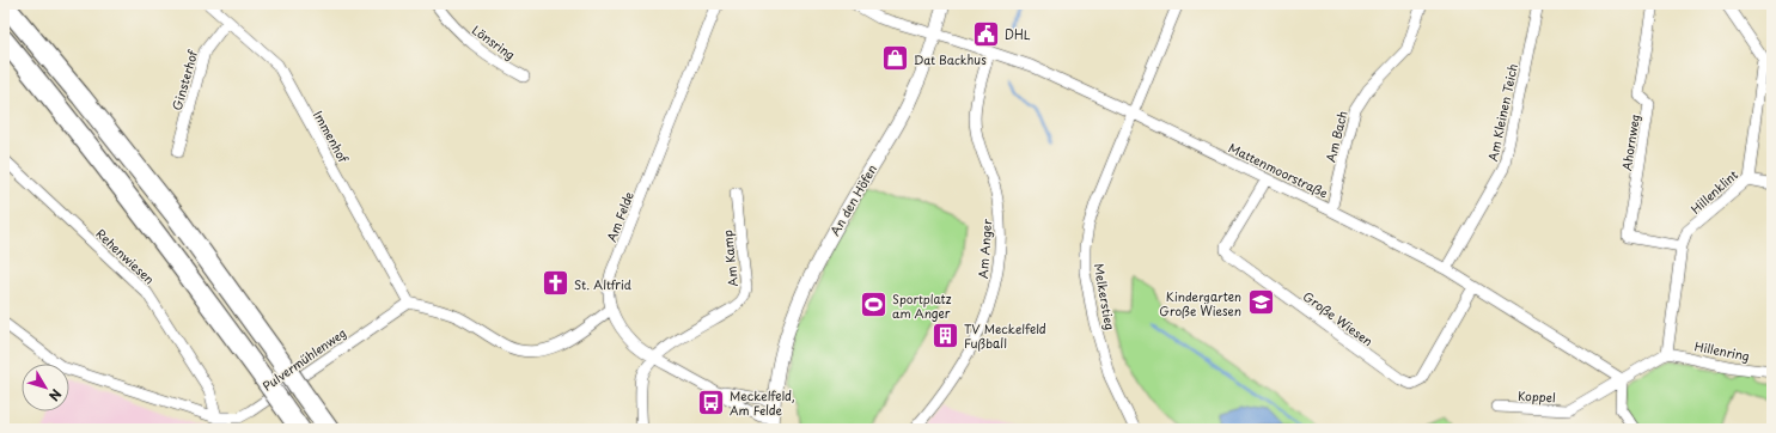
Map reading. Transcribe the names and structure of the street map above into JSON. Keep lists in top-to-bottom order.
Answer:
{
  "streets": {
    "street": [
      "Lönsring",
      "Ginsterhof",
      "Am Kleinen Teich",
      "Immenhof",
      "Am Bach",
      "Ahornweg",
      "Mattenmoorstraße",
      "Hillenklint",
      "An den Höfen",
      "Am Felde",
      "Am Anger",
      "Rehenwiesen",
      "Am Kamp",
      "Melkerstieg",
      "Große Wiesen",
      "Hillenring",
      "Pulvermühlenweg",
      "Koppel"
    ]
  },
  "crossings": [
    ["Ginsterhof", "Immenhof"],
    ["Am Kleinen Teich", "Mattenmoorstraße"],
    ["Immenhof", "Pulvermühlenweg"],
    ["Am Bach", "Mattenmoorstraße"],
    ["Ahornweg", "Hillenklint"],
    ["Mattenmoorstraße", "An den Höfen"],
    ["Mattenmoorstraße", "Am Anger"],
    ["Mattenmoorstraße", "Melkerstieg"],
    ["Mattenmoorstraße", "Große Wiesen"],
    ["Mattenmoorstraße", "Koppel"],
    ["Hillenklint", "Hillenring"],
    ["An den Höfen", "Am Felde"],
    ["Am Felde", "Am Kamp"],
    ["Rehenwiesen", "Pulvermühlenweg"]
  ],
  "places": {
    "public building": ["DHL"],
    "shop": ["Dat Backhus"],
    "church": ["St. Altfrid"],
    "school or university": ["Kindergarten Große Wiesen"],
    "sports": ["Sportplatz am Anger"],
    "building": ["TV Meckelfeld Fußball"],
    "bus stop": ["Meckelfeld, Am Felde"]
  },
  "north": "bottom right"
}
